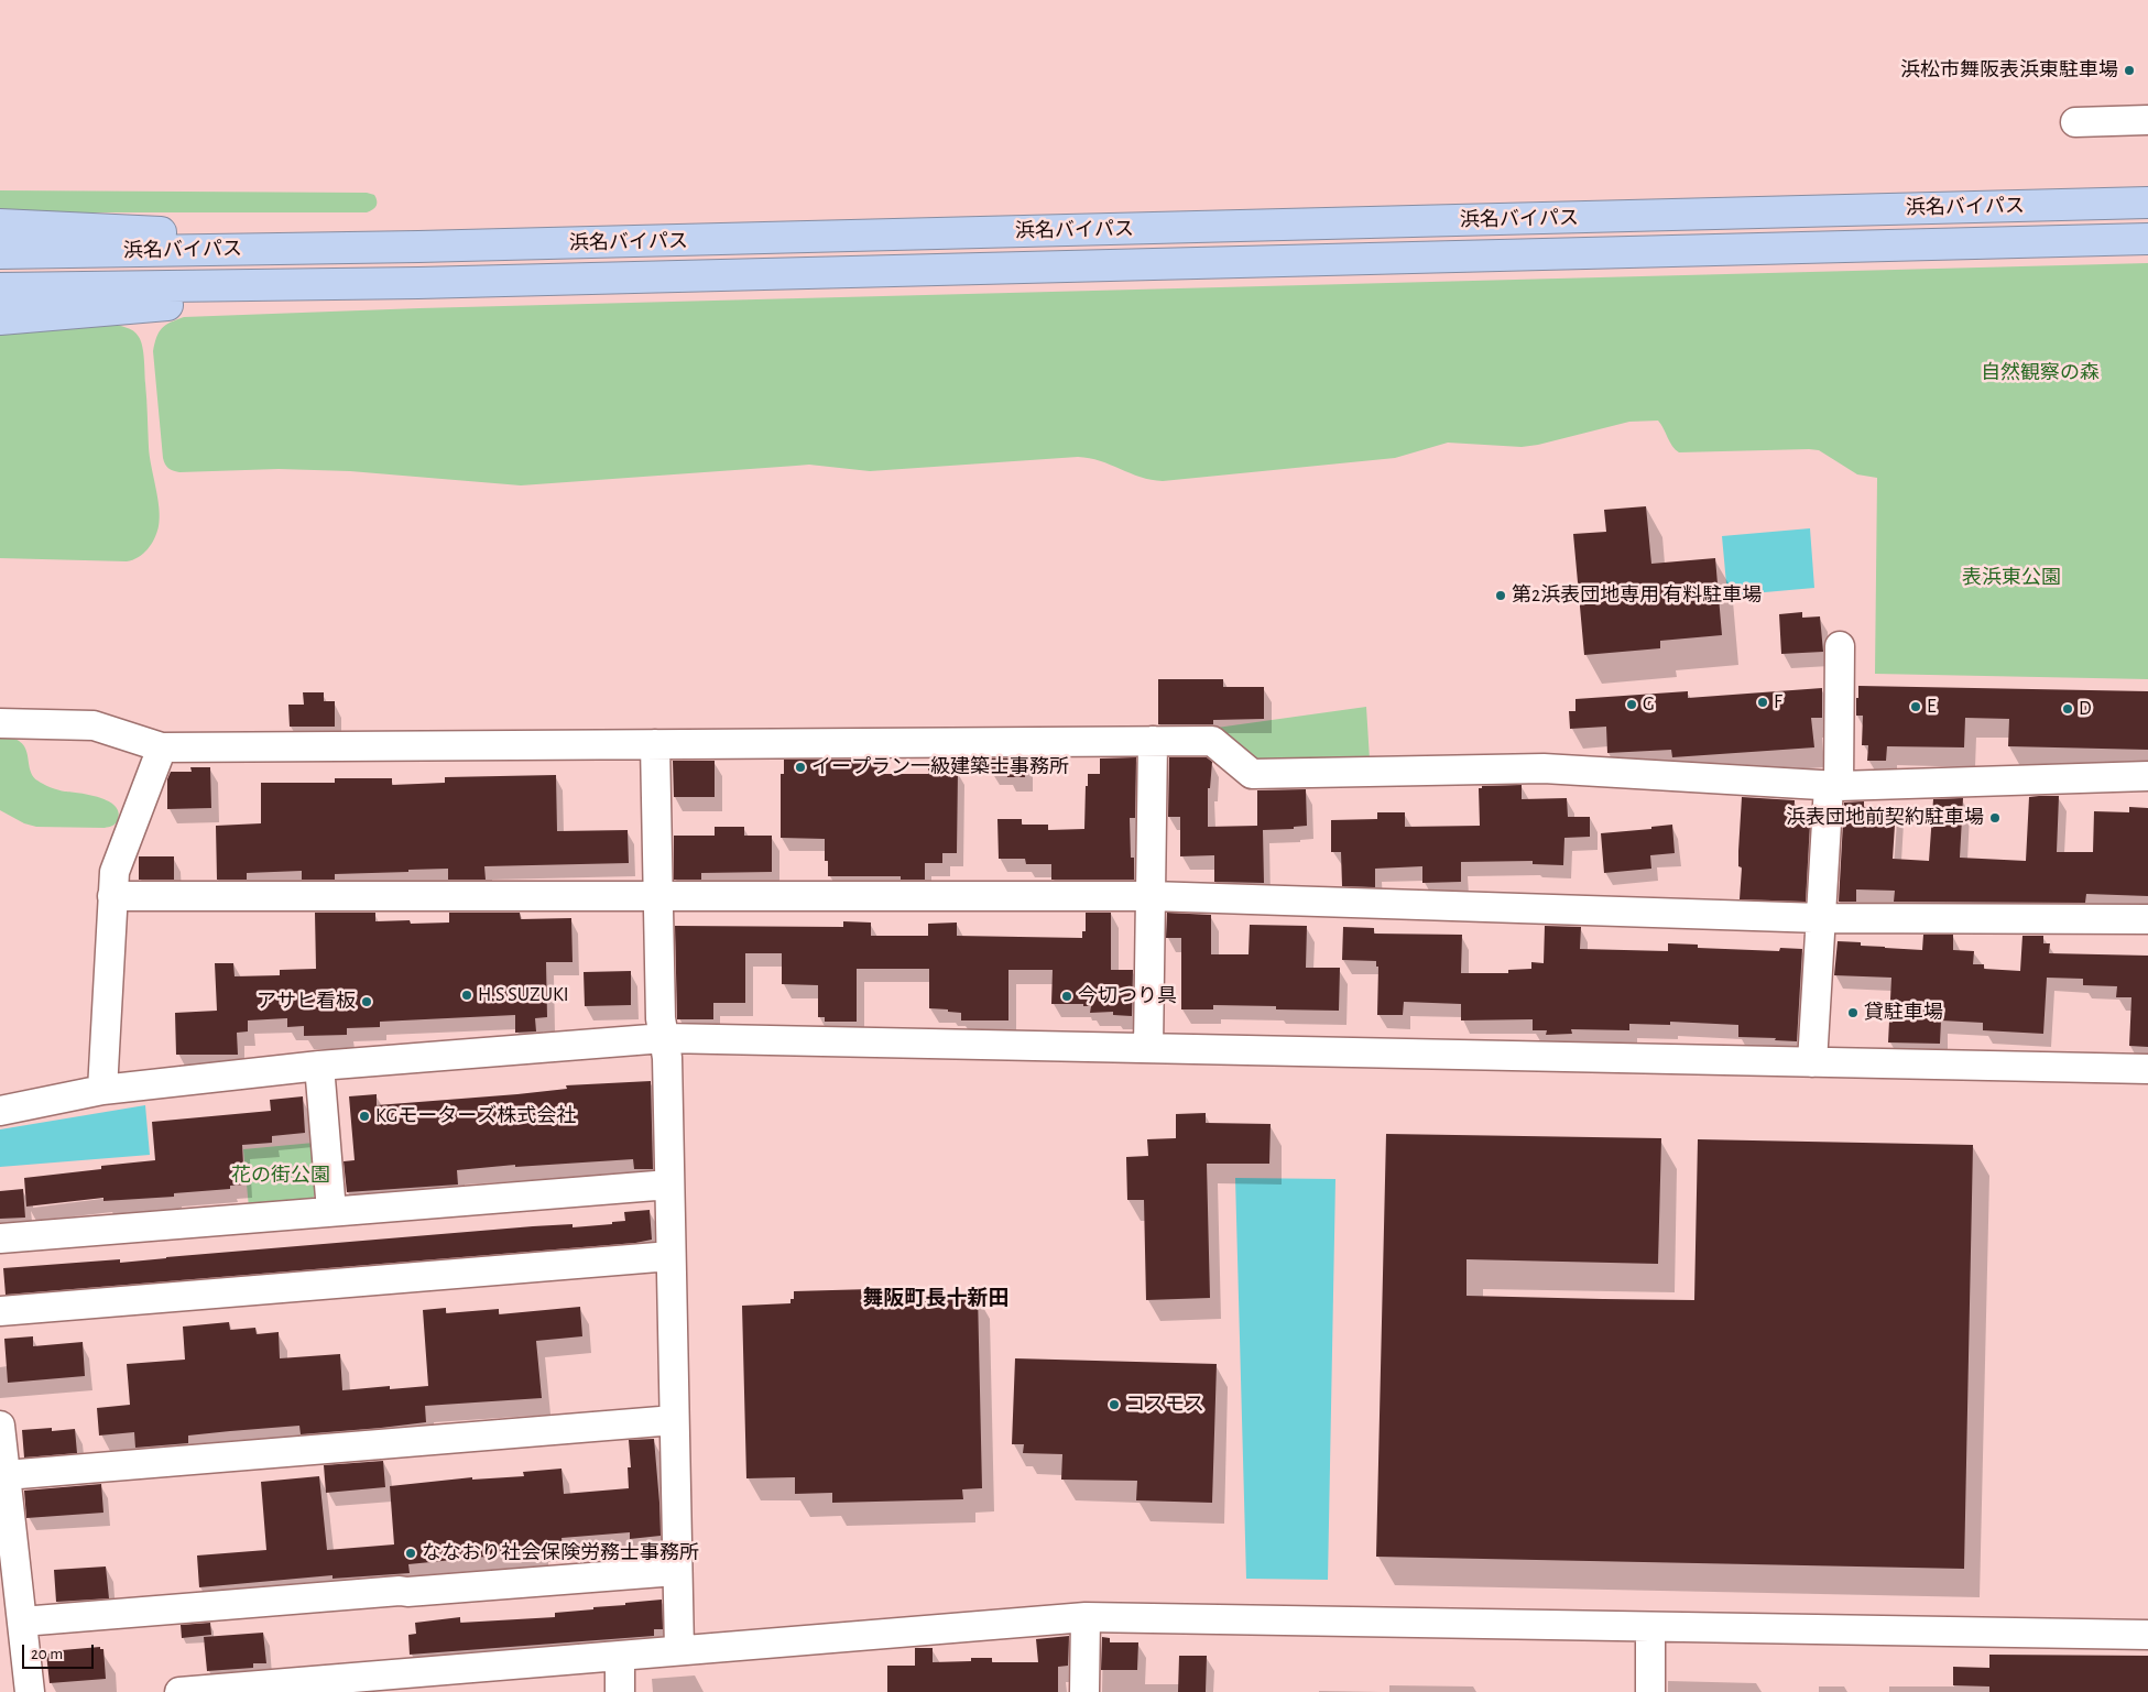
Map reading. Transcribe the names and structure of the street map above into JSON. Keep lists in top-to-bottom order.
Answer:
{
  "streets": {
    "highway": ["浜名バイパス"]
  },
  "districts": ["舞阪町長十新田"],
  "parks": ["自然観察の森", "表浜東公園", "花の街公園"],
  "places": [
    "浜松市舞阪表浜東駐車場",
    "第2浜表団地専用 有料駐車場",
    "F",
    "G",
    "E",
    "D",
    "イープラン一級建築士事務所",
    "浜表団地前契約駐車場",
    "H.S SUZUKI",
    "今切つり具",
    "アサヒ看板",
    "貸駐車場",
    "KGモーターズ株式会社",
    "コスモス",
    "ななおり社会保険労務士事務所"
  ],
  "scale_bar": "20 m"
}
